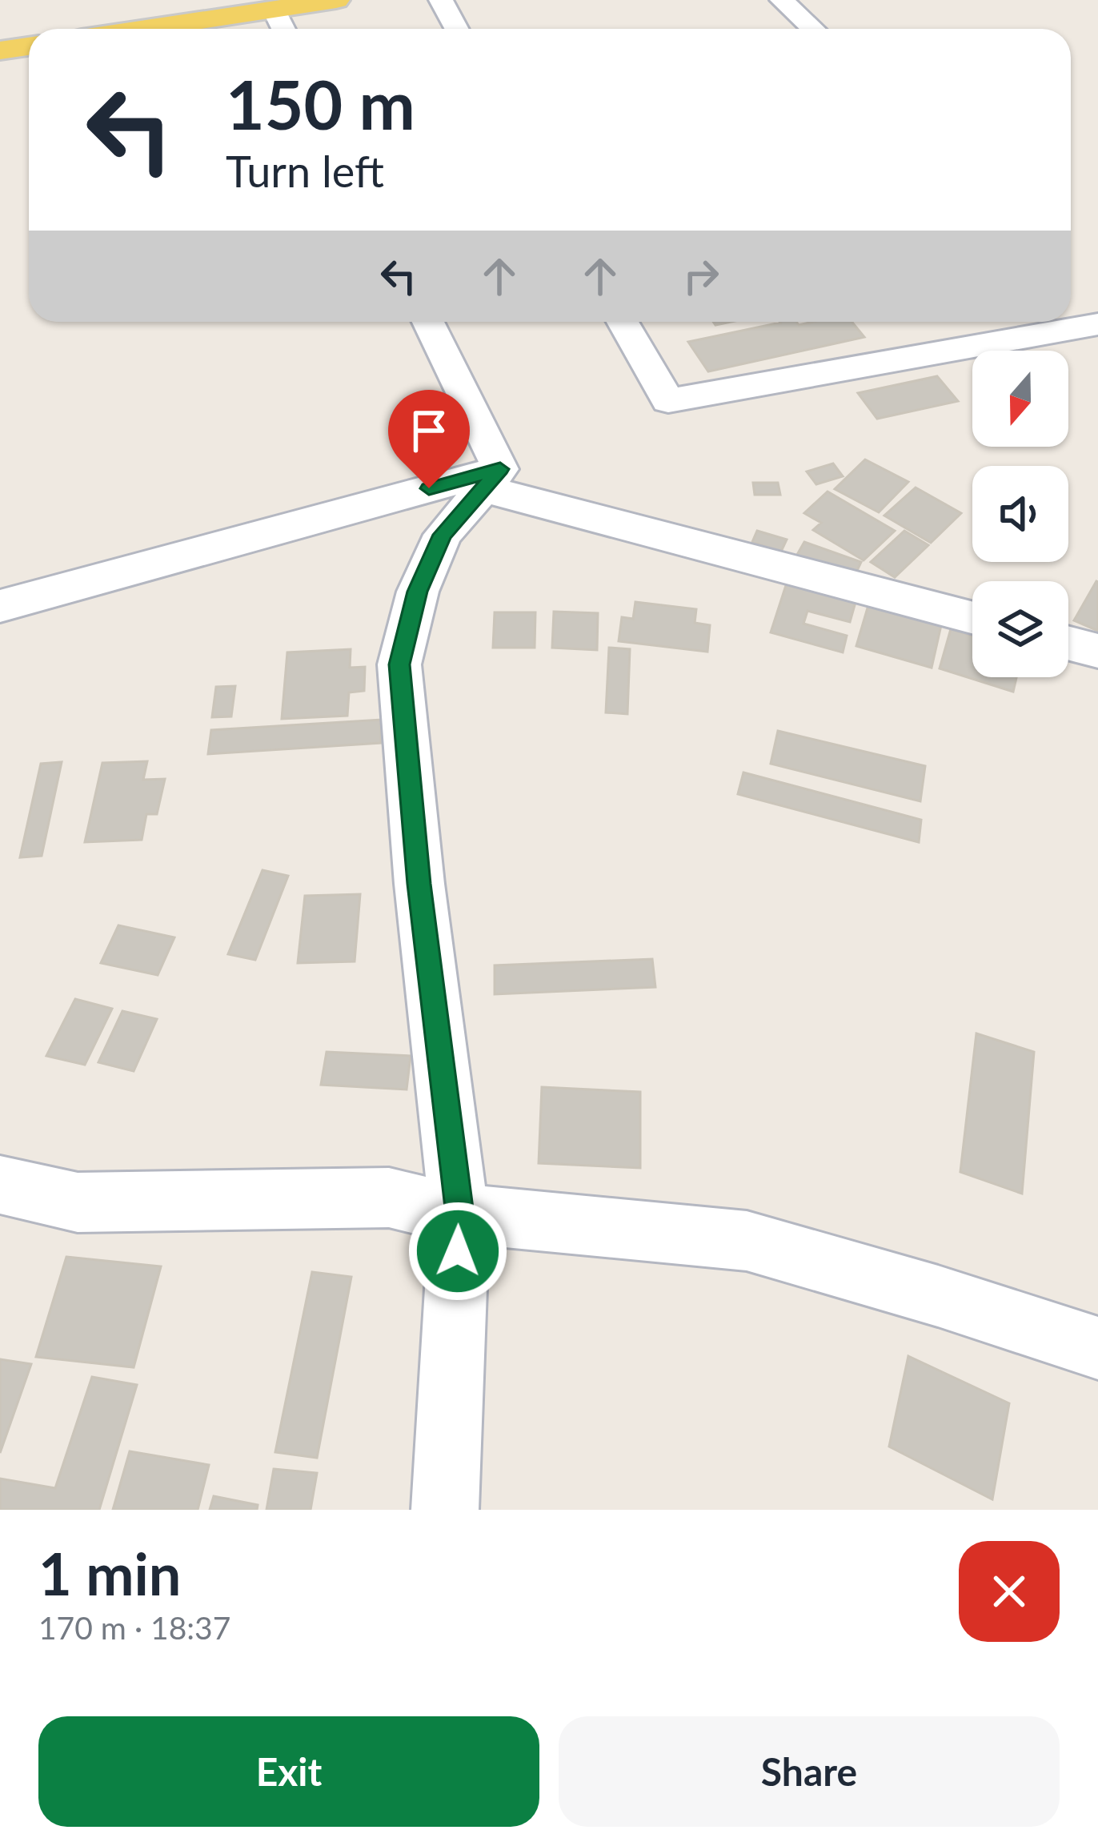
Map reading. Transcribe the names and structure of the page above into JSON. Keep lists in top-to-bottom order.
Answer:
{
  "north": "bottom",
  "page": {
    "turn": ["150 m", "Turn left"],
    "heading": ["1 min", "170 m · 18:37"],
    "buttons": ["Exit", "Share"]
  }
}
